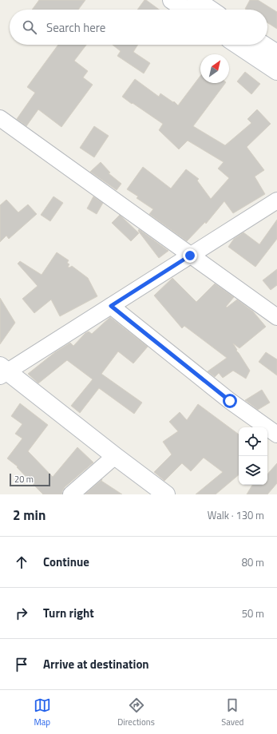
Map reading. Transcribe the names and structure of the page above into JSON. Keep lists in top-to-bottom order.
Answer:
{
  "scale_bar": "20 m",
  "north": "top right",
  "page": {
    "search": "Search here",
    "scale": "20 m",
    "heading": ["2 min", "Walk · 130 m"],
    "list": [
      ["Continue", "80 m"],
      ["Turn right", "50 m"],
      "Arrive at destination"
    ],
    "nav": ["Map", "Directions", "Saved"]
  }
}
